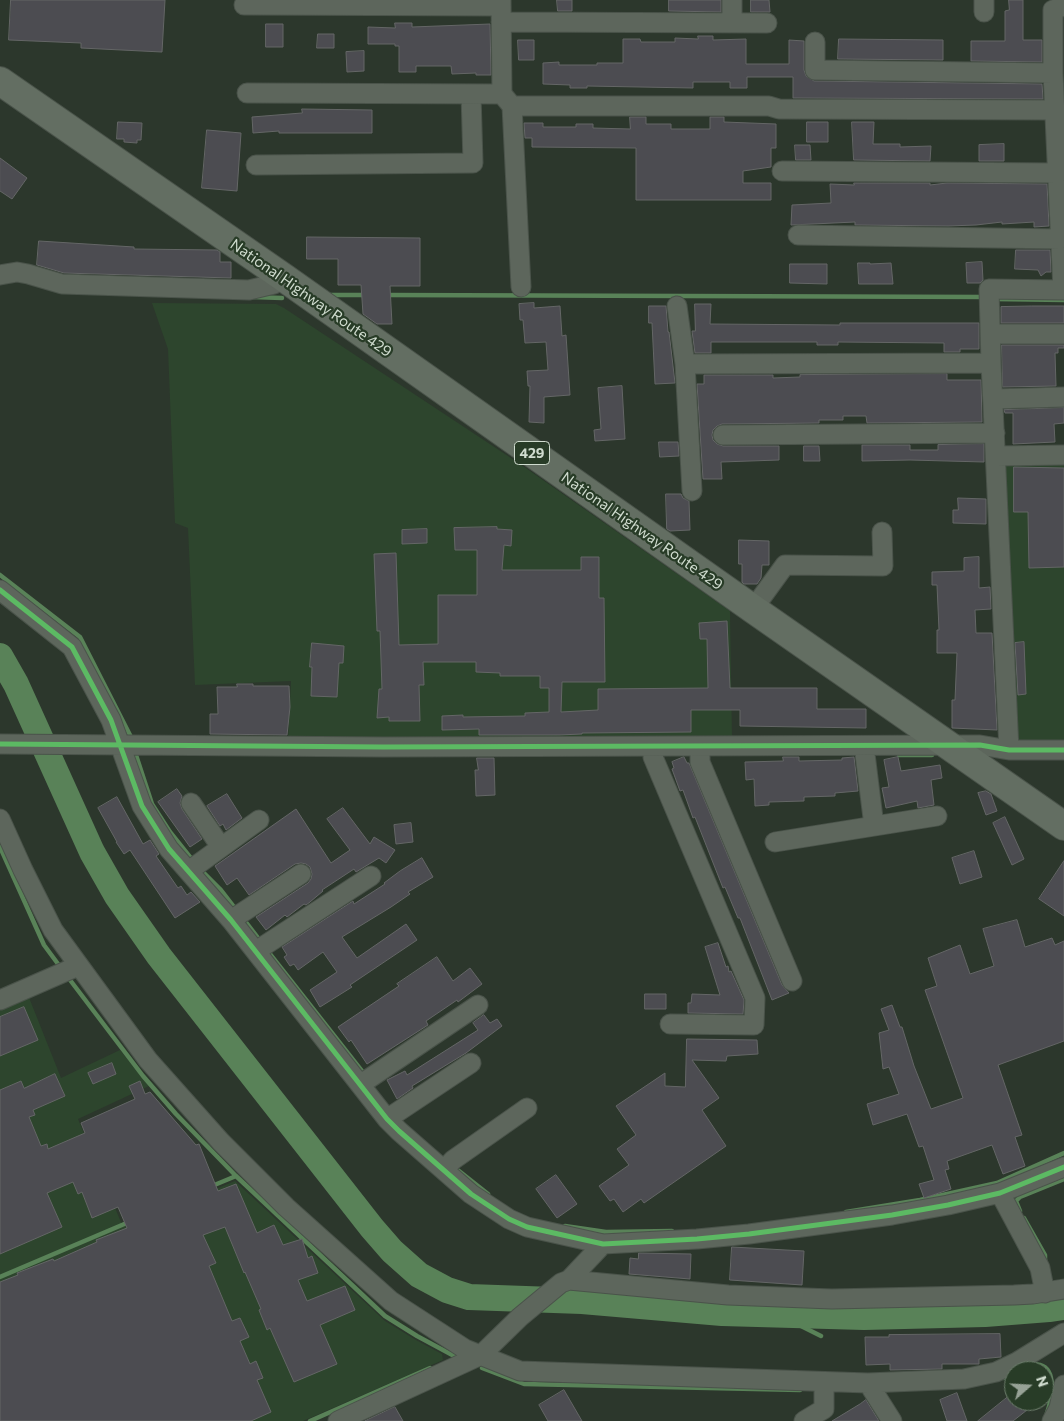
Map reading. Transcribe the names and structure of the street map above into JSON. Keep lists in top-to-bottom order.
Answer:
{
  "streets": {
    "highway": ["National Highway Route 429", "429"]
  },
  "north": "right"
}
